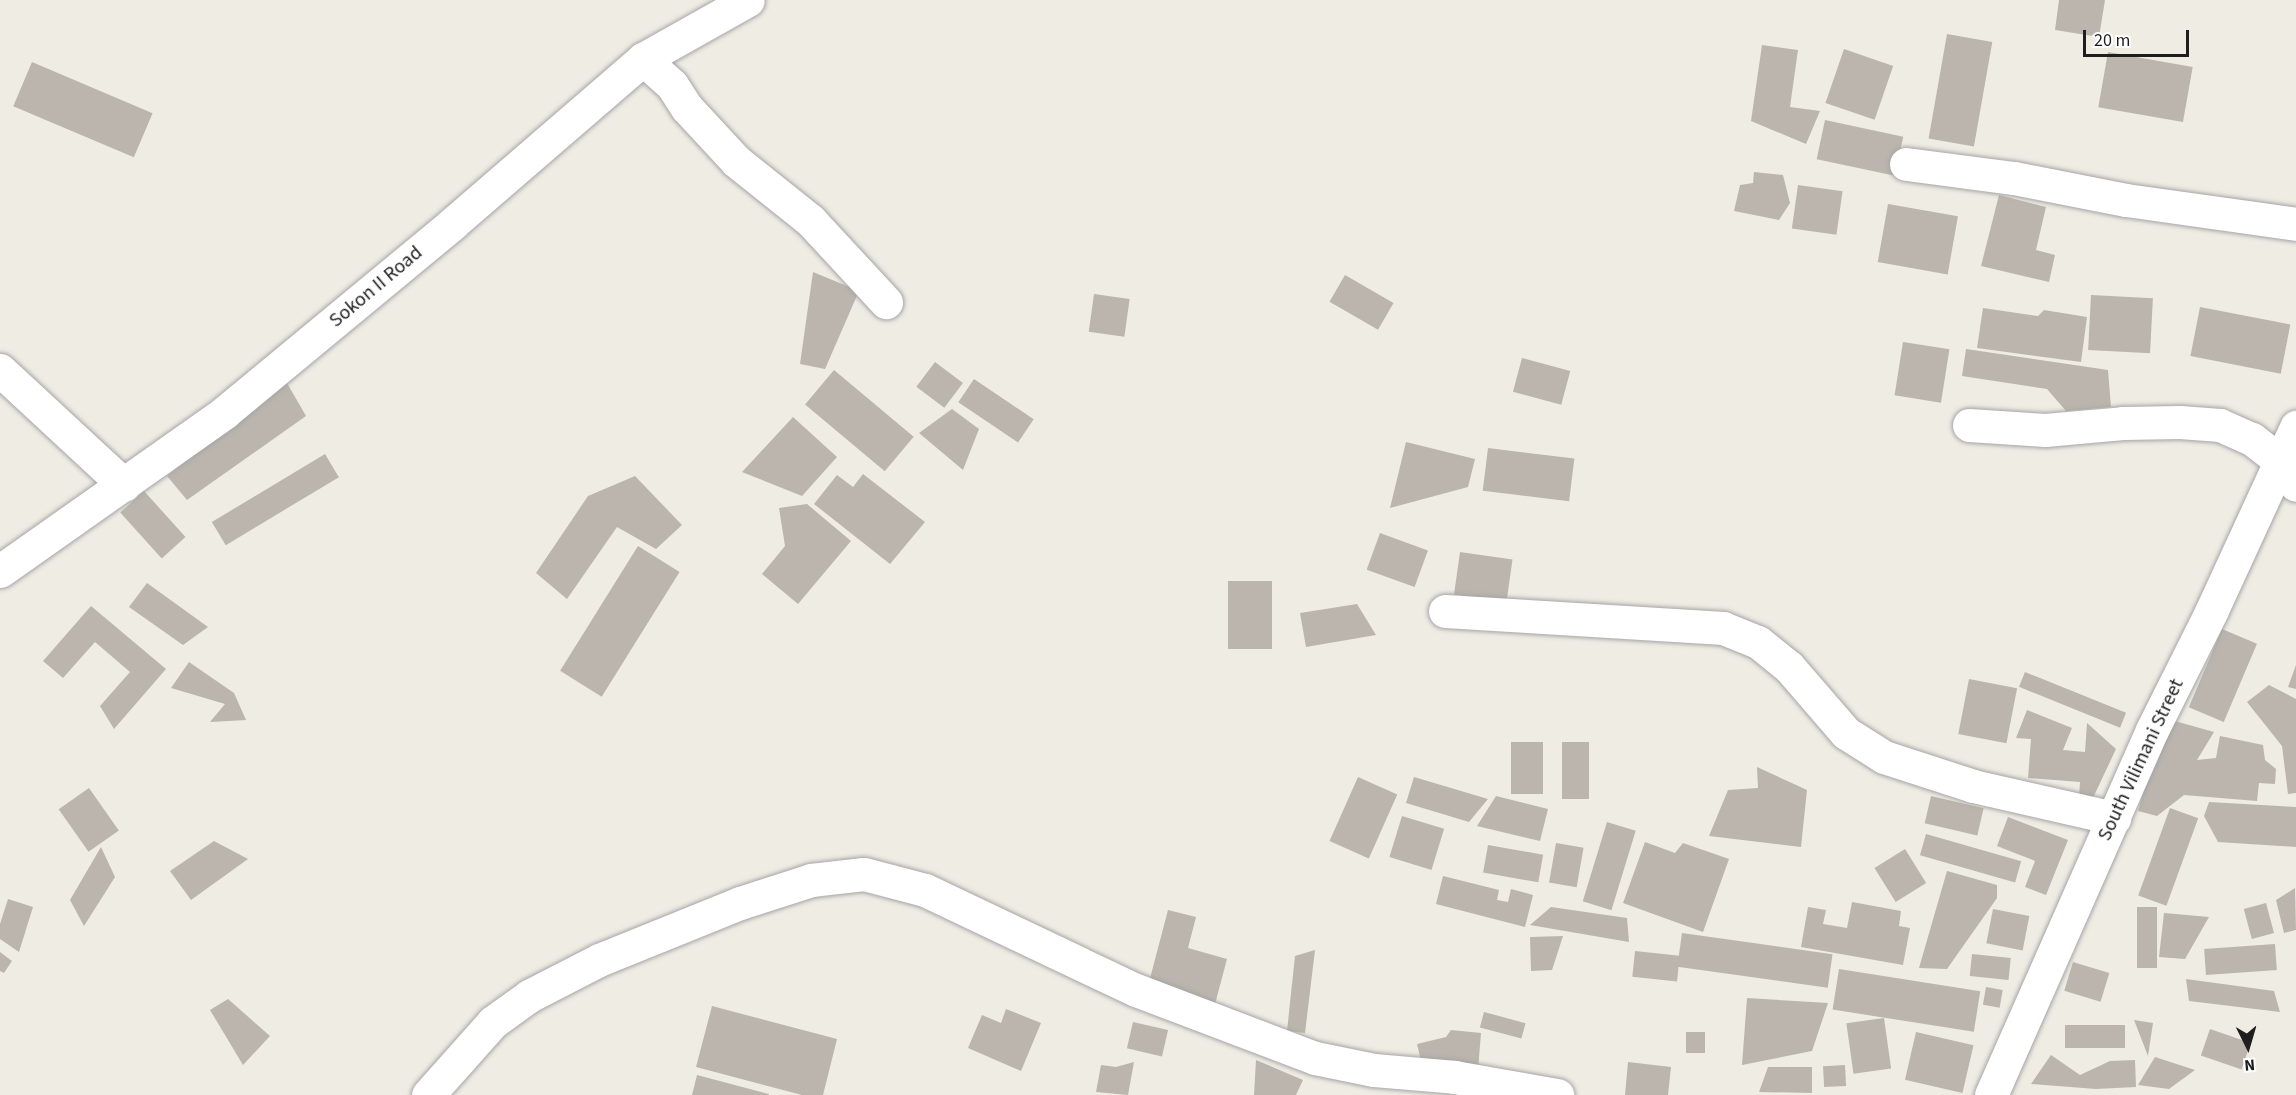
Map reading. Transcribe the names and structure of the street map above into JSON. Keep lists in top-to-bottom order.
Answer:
{
  "streets": {
    "street": ["Sokon II Road", "South Vilimani Street"]
  },
  "scale_bar": "20 m",
  "north": "bottom"
}
